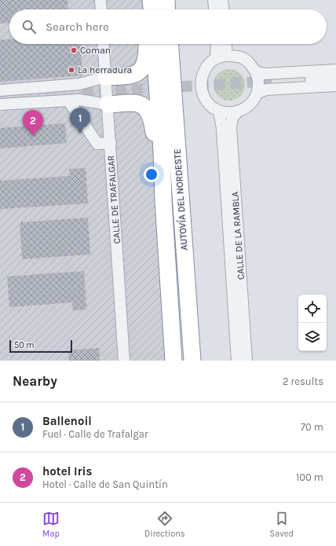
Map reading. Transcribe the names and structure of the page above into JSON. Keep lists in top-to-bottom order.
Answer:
{
  "streets": {
    "highway": ["AUTOVÍA DEL NORDESTE"],
    "street": ["CALLE DE TRAFALGAR", "CALLE DE LA RAMBLA"]
  },
  "places": ["Coman", "La herradura"],
  "scale_bar": "50 m",
  "page": {
    "search": "Search here",
    "pins": ["1", "2"],
    "scale": "50 m",
    "heading": ["Nearby", "2 results"],
    "list": [
      {
        "mark": "1",
        "name": "Ballenoil",
        "note": "Fuel · Calle de Trafalgar",
        "value": "70 m"
      },
      {
        "mark": "2",
        "name": "hotel Iris",
        "note": "Hotel · Calle de San Quintín",
        "value": "100 m"
      }
    ],
    "nav": ["Map", "Directions", "Saved"]
  }
}
